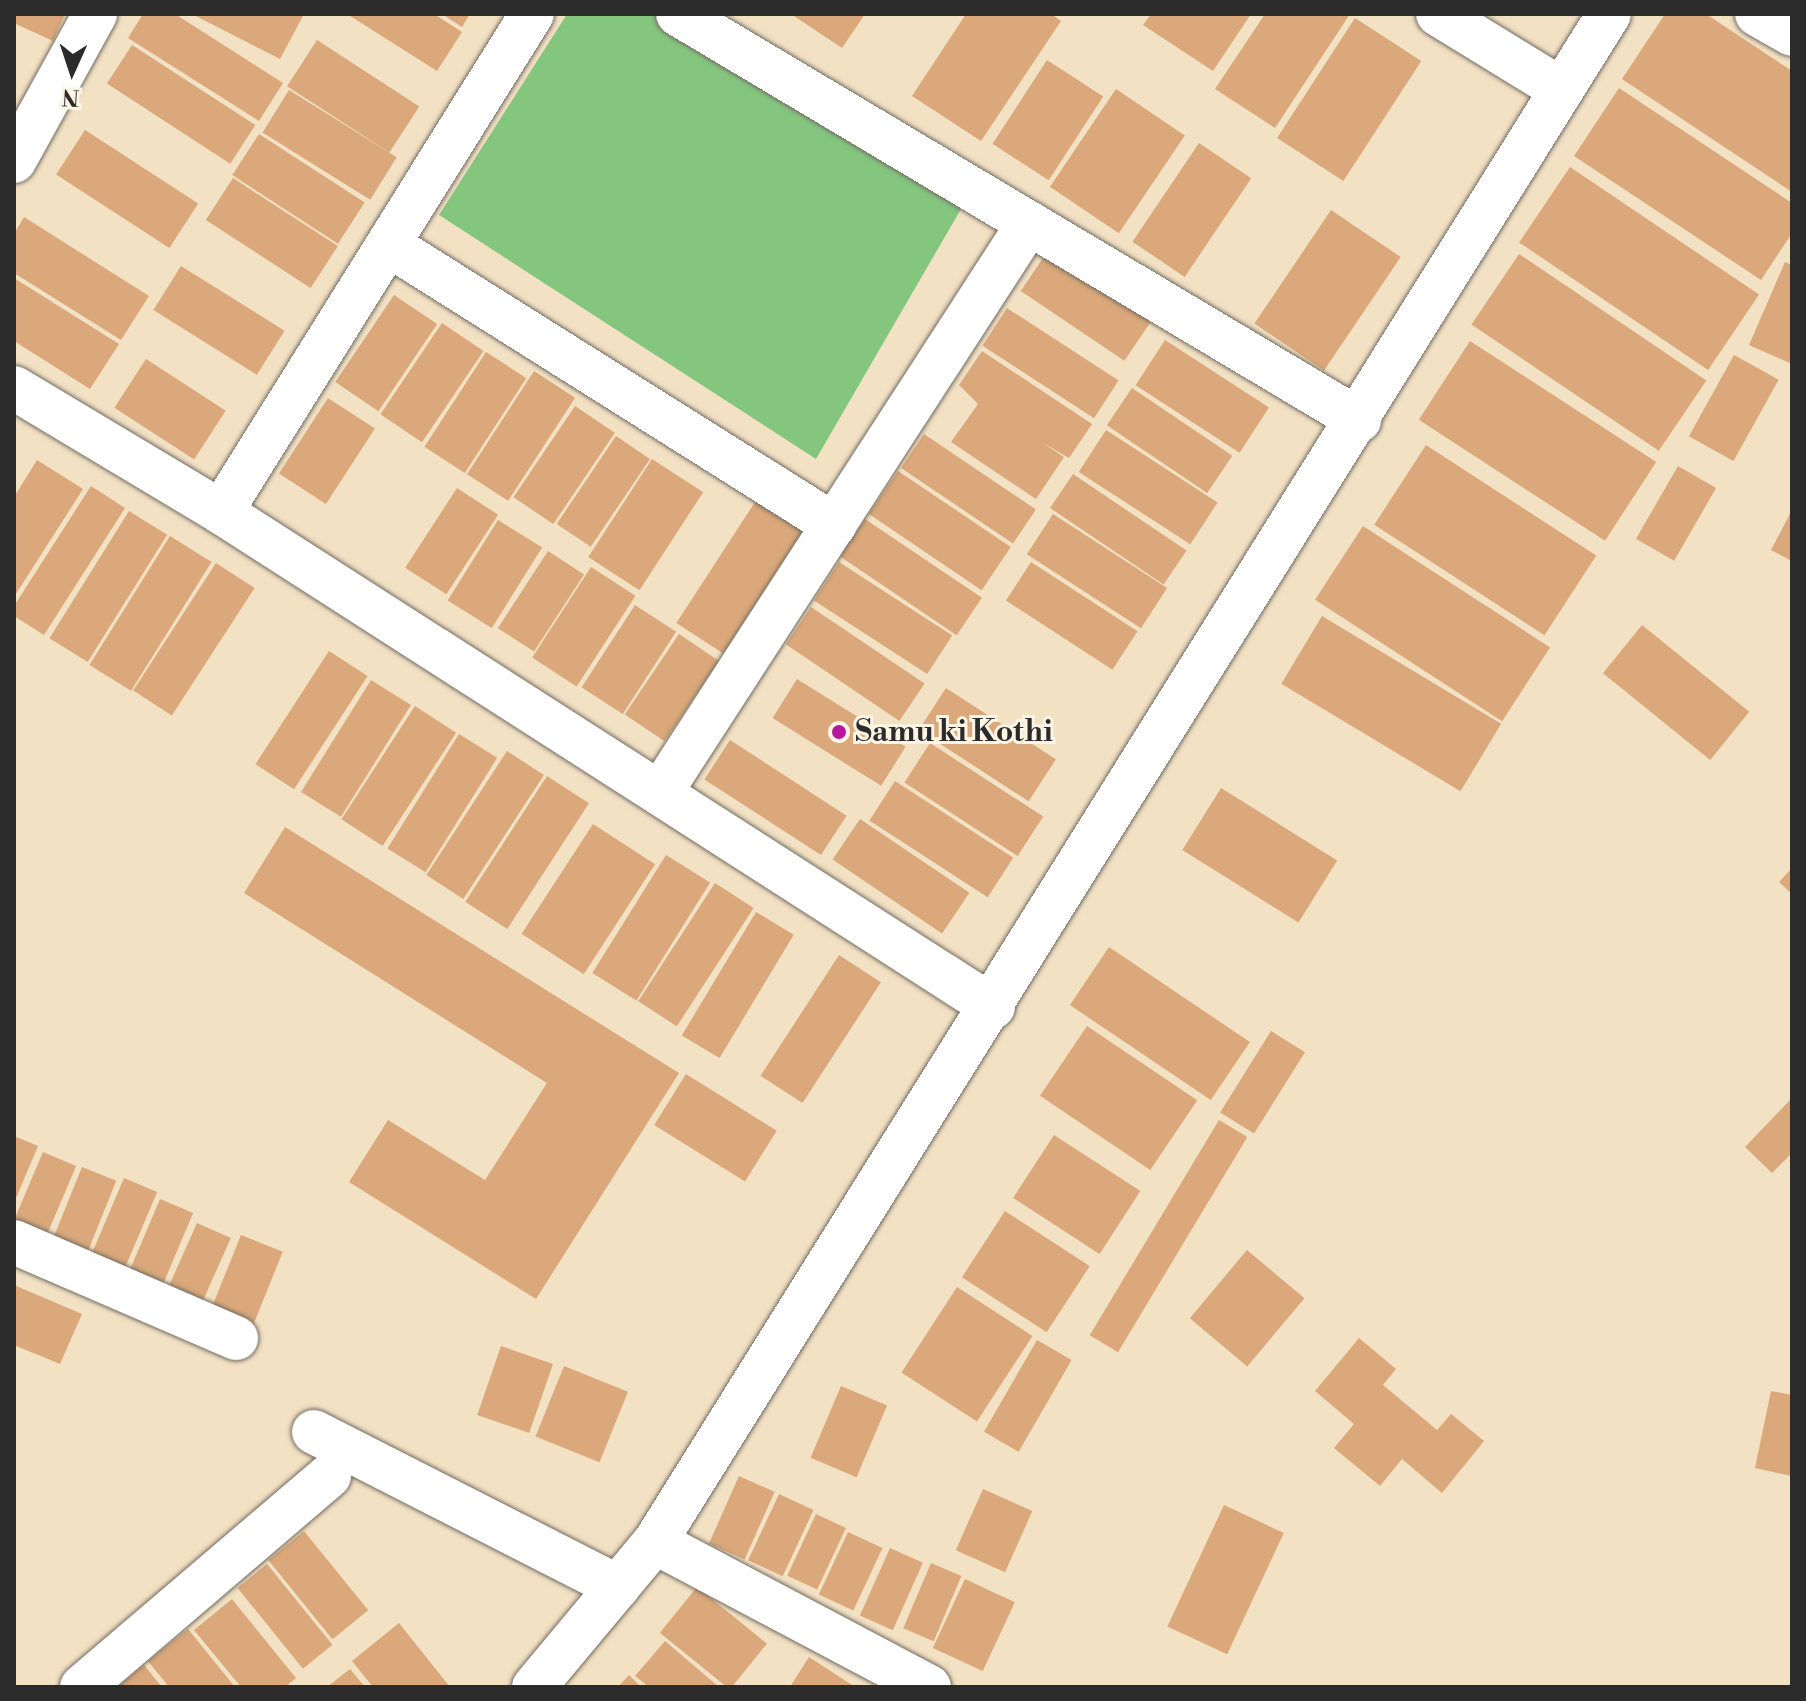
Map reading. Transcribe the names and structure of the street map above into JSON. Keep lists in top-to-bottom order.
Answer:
{
  "places": ["Samu ki Kothi"],
  "north": "bottom"
}
